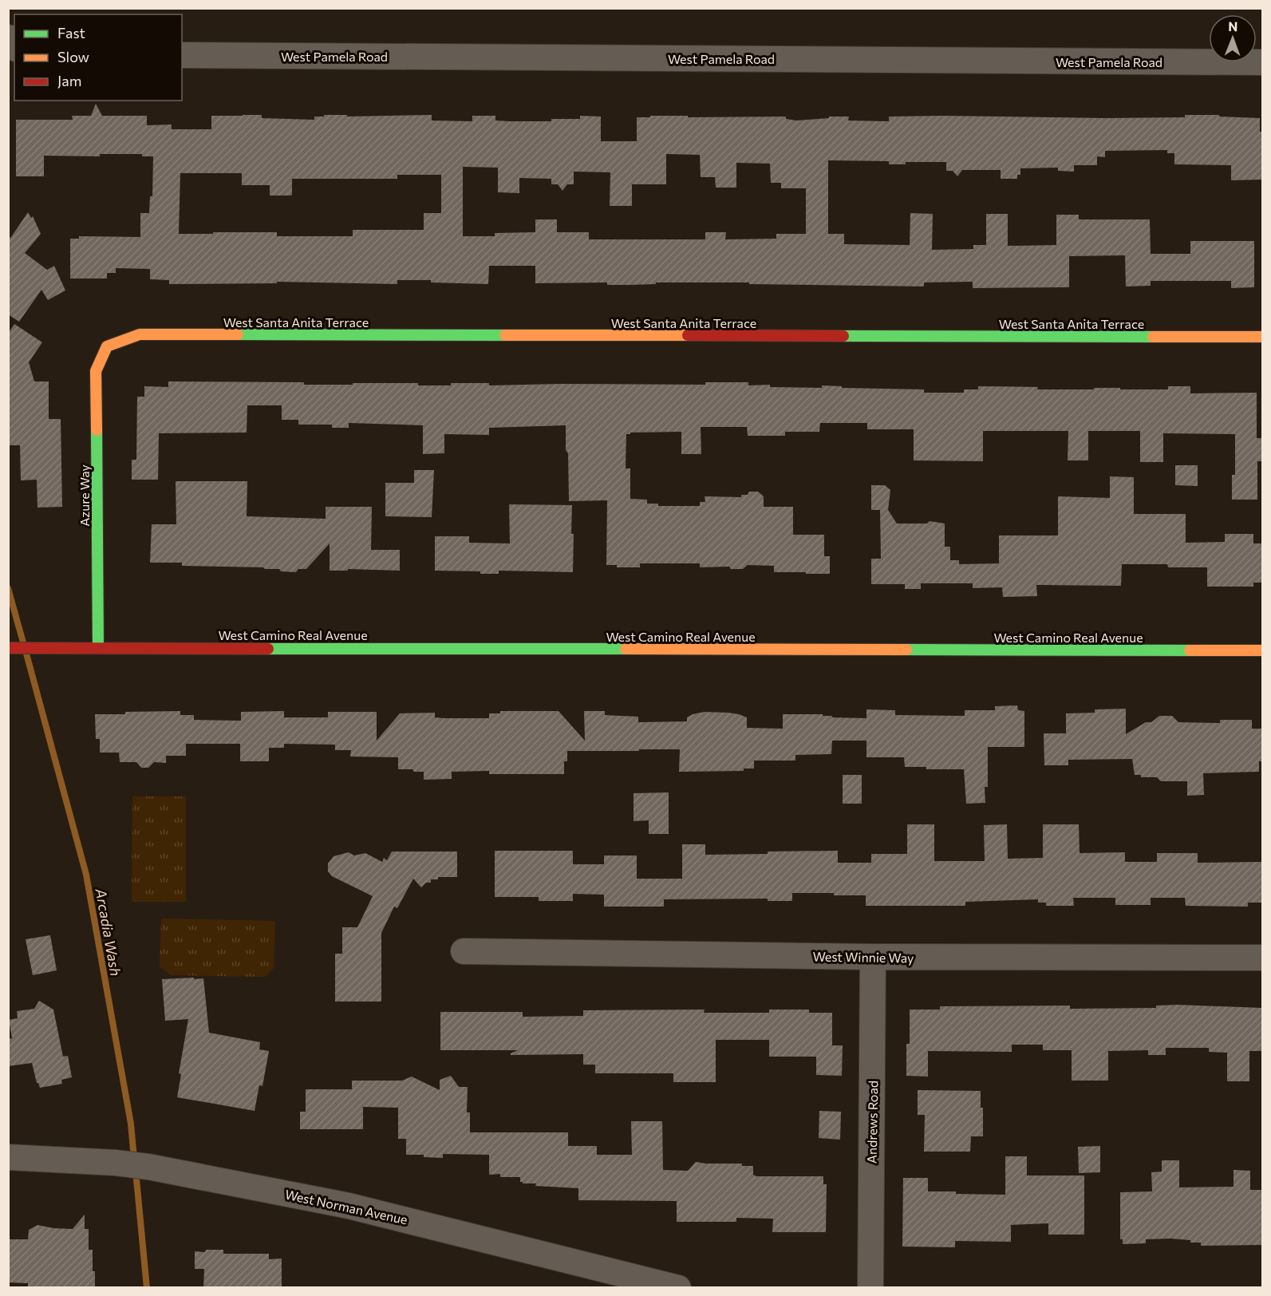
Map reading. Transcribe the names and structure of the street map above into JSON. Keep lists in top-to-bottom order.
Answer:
{
  "streets": {
    "street": [
      "West Pamela Road",
      "West Santa Anita Terrace",
      "Azure Way",
      "West Camino Real Avenue",
      "West Winnie Way",
      "Andrews Road",
      "West Norman Avenue"
    ]
  },
  "crossings": [
    ["West Santa Anita Terrace", "Azure Way"],
    ["Azure Way", "West Camino Real Avenue"],
    ["West Winnie Way", "Andrews Road"]
  ],
  "water": ["Arcadia Wash"],
  "legend": ["Fast", "Slow", "Jam"],
  "north": "top"
}
